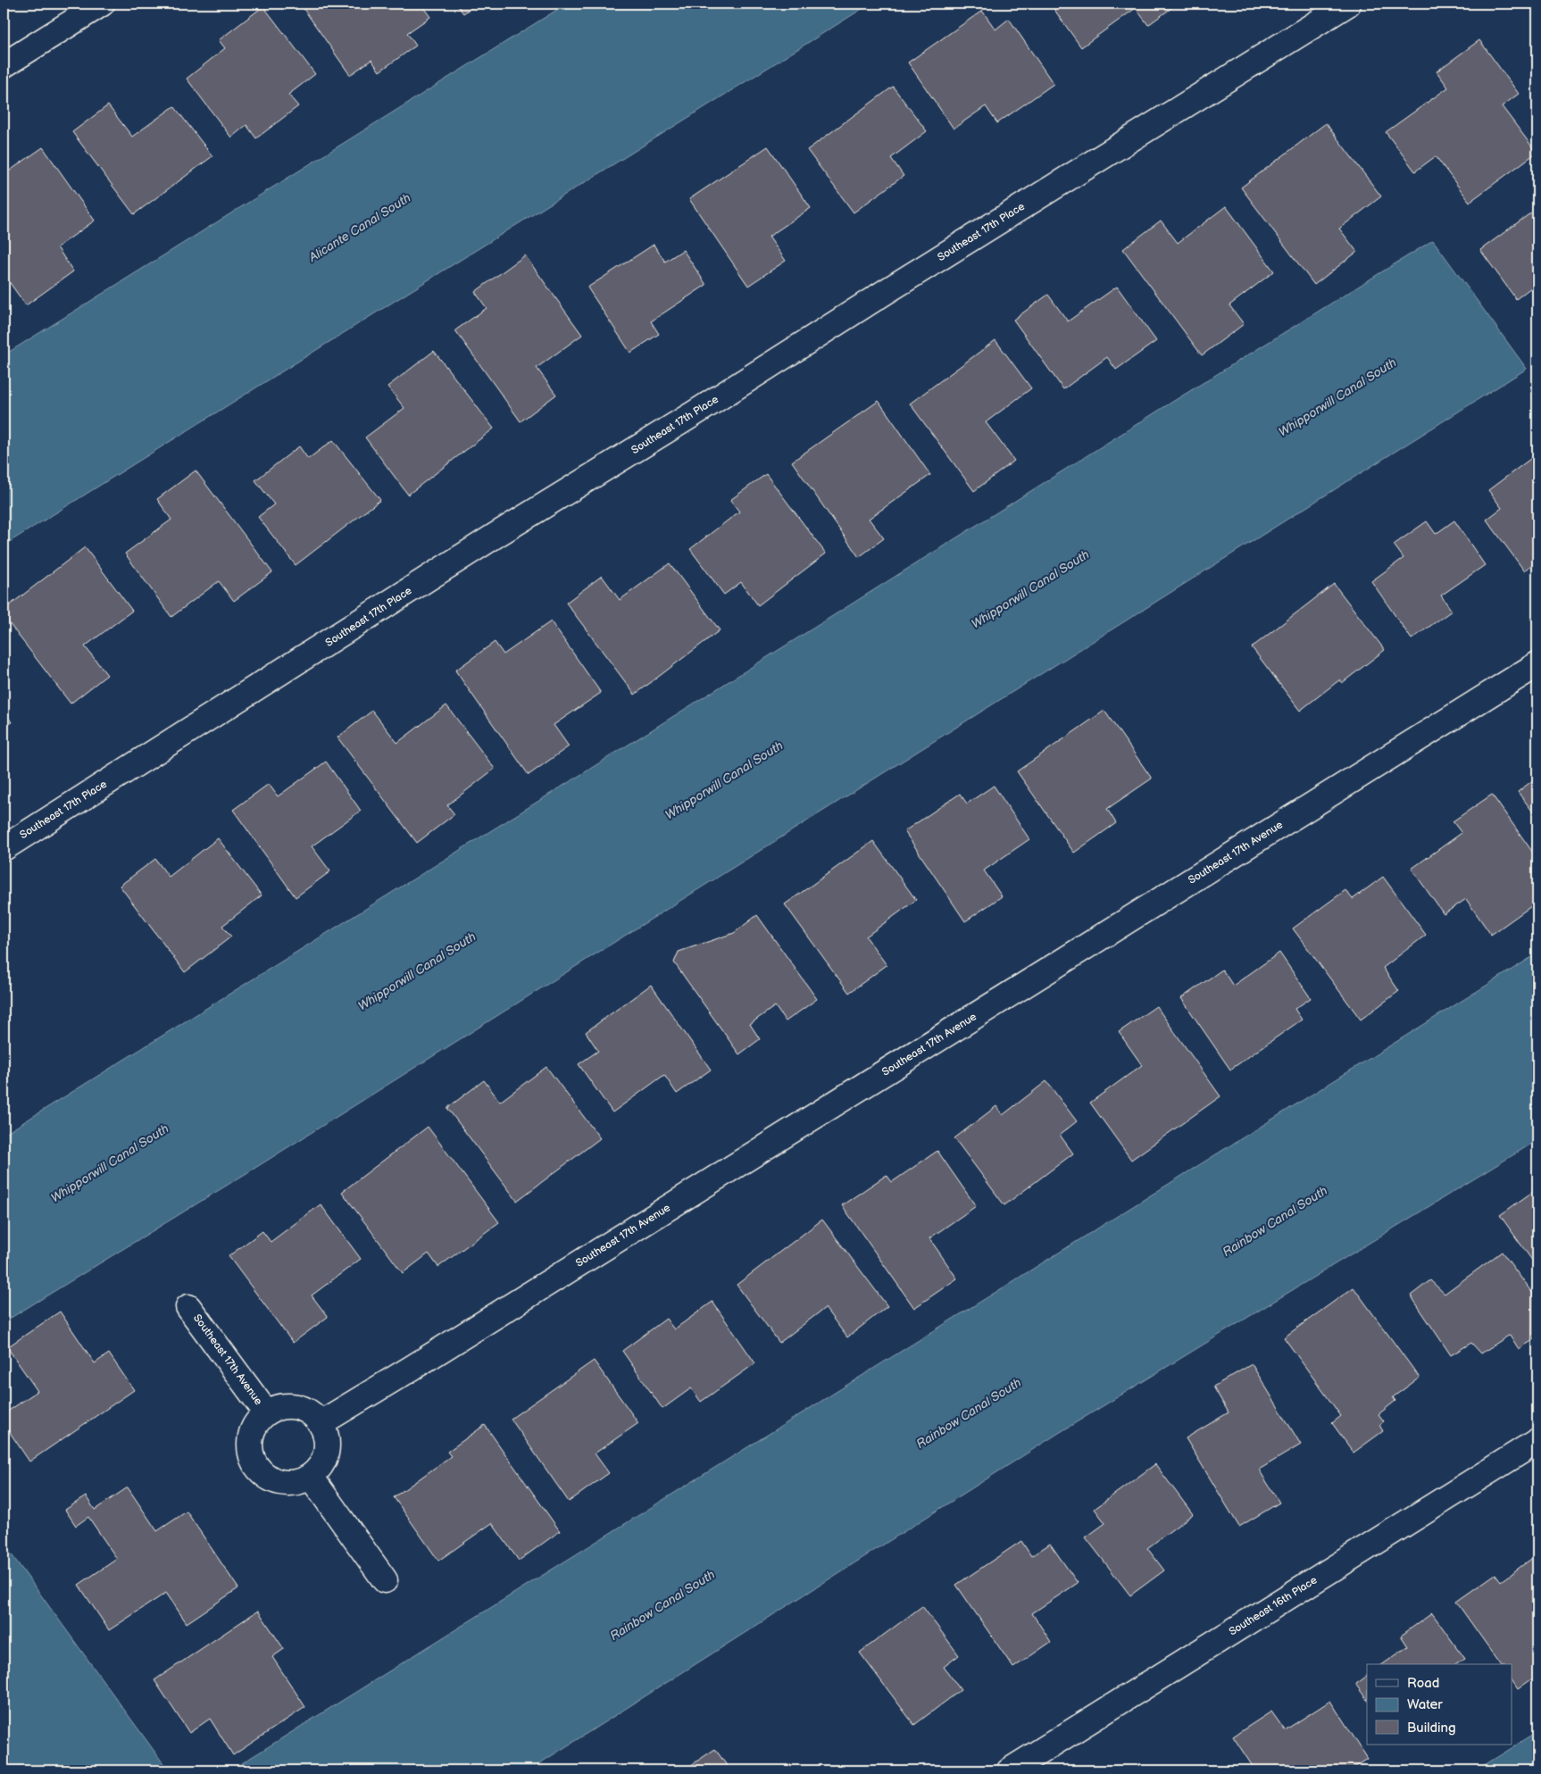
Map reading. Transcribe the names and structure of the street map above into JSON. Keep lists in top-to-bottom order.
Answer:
{
  "streets": {
    "street": ["Southeast 17th Place", "Southeast 17th Avenue", "Southeast 16th Place"]
  },
  "water": ["Alicante Canal South", "Whipporwill Canal South", "Rainbow Canal South"],
  "legend": ["Road", "Water", "Building"]
}
